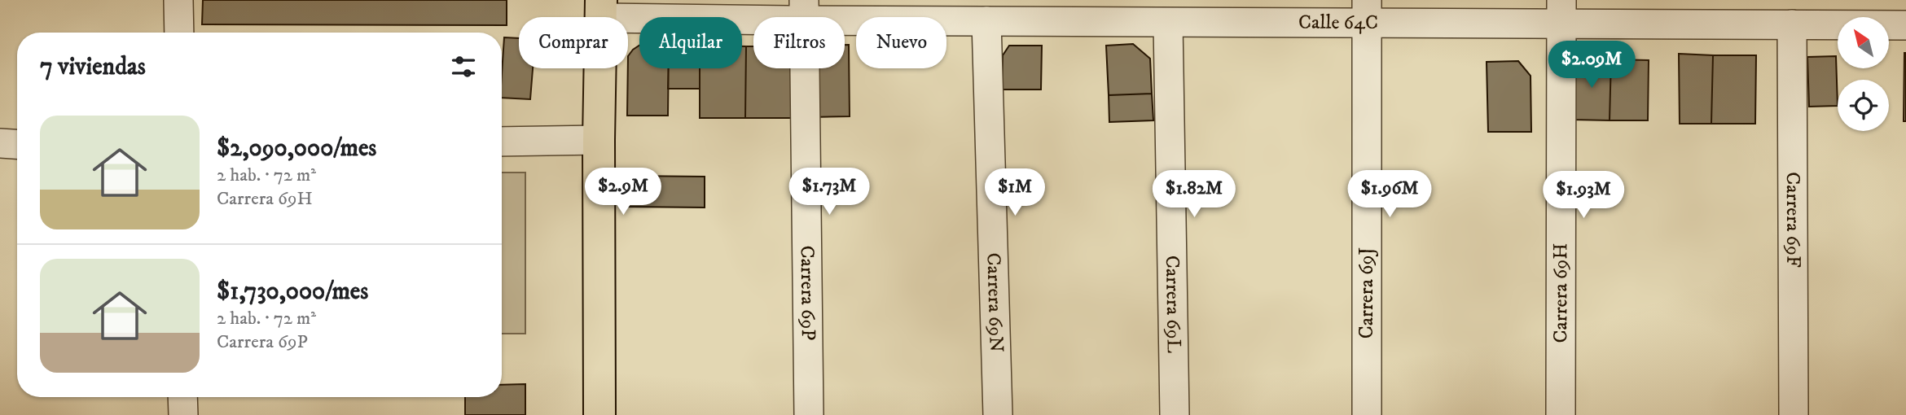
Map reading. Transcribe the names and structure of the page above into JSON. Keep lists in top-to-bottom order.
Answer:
{
  "streets": {
    "street": [
      "Calle 64C",
      "Carrera 69F",
      "Carrera 69P",
      "Carrera 69J",
      "Carrera 69H",
      "Carrera 69N",
      "Carrera 69L"
    ]
  },
  "crossings": [
    ["Calle 64C", "Carrera 69F"],
    ["Calle 64C", "Carrera 69P"],
    ["Calle 64C", "Carrera 69J"],
    ["Calle 64C", "Carrera 69H"],
    ["Calle 64C", "Carrera 69N"],
    ["Calle 64C", "Carrera 69L"]
  ],
  "north": "top left",
  "page": {
    "chip": [
      "Comprar",
      "Alquilar",
      "Filtros",
      "Nuevo"
    ],
    "heading": "7 viviendas",
    "price": [
      "$2.09M",
      "$2.9M",
      "$1.73M",
      "$1M",
      "$1.82M",
      "$1.96M",
      "$1.93M"
    ],
    "list": [
      {
        "name": "$2,090,000/mes",
        "note": "2 hab. · 72 m² · Carrera 69H"
      },
      {
        "name": "$1,730,000/mes",
        "note": "2 hab. · 72 m² · Carrera 69P"
      }
    ]
  }
}
